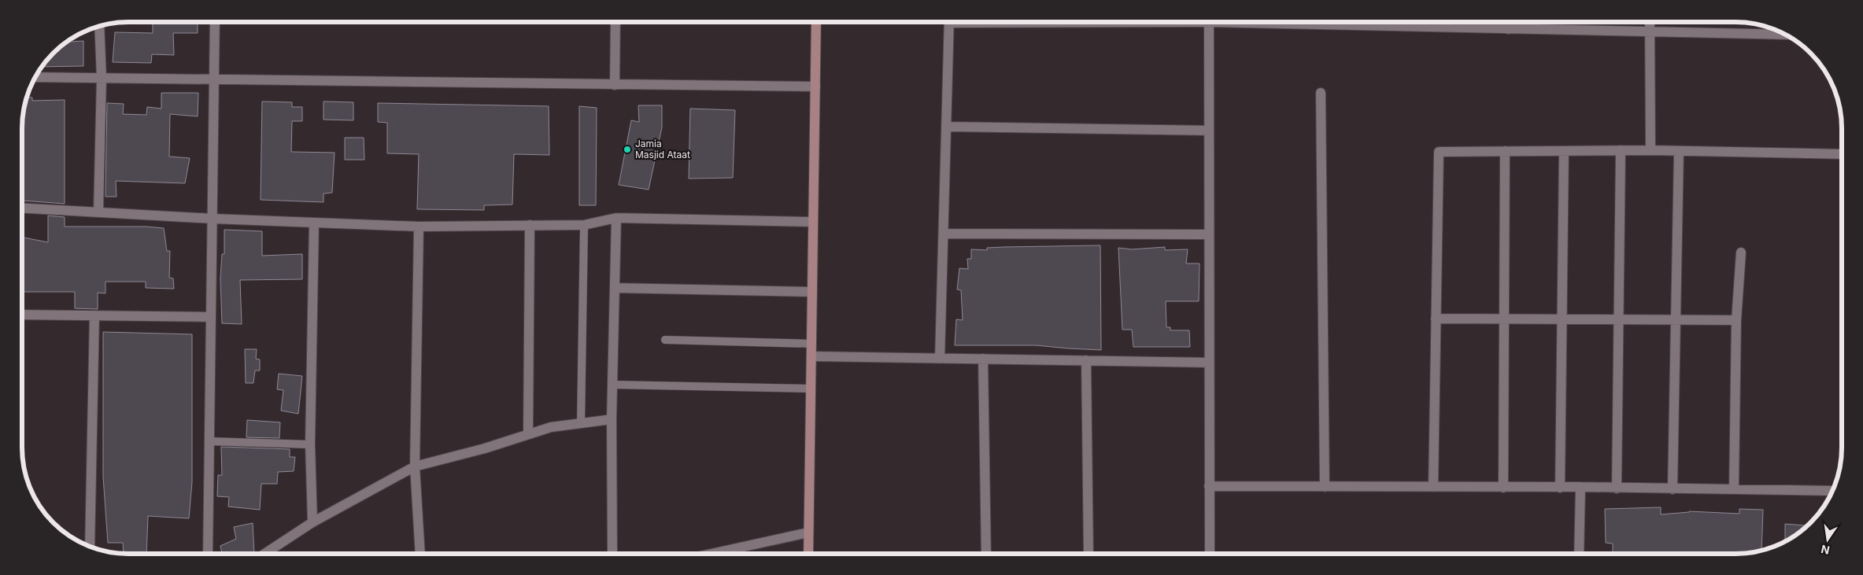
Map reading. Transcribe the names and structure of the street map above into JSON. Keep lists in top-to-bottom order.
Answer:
{
  "places": ["Jamia Masjid Ataat"],
  "north": "bottom"
}
